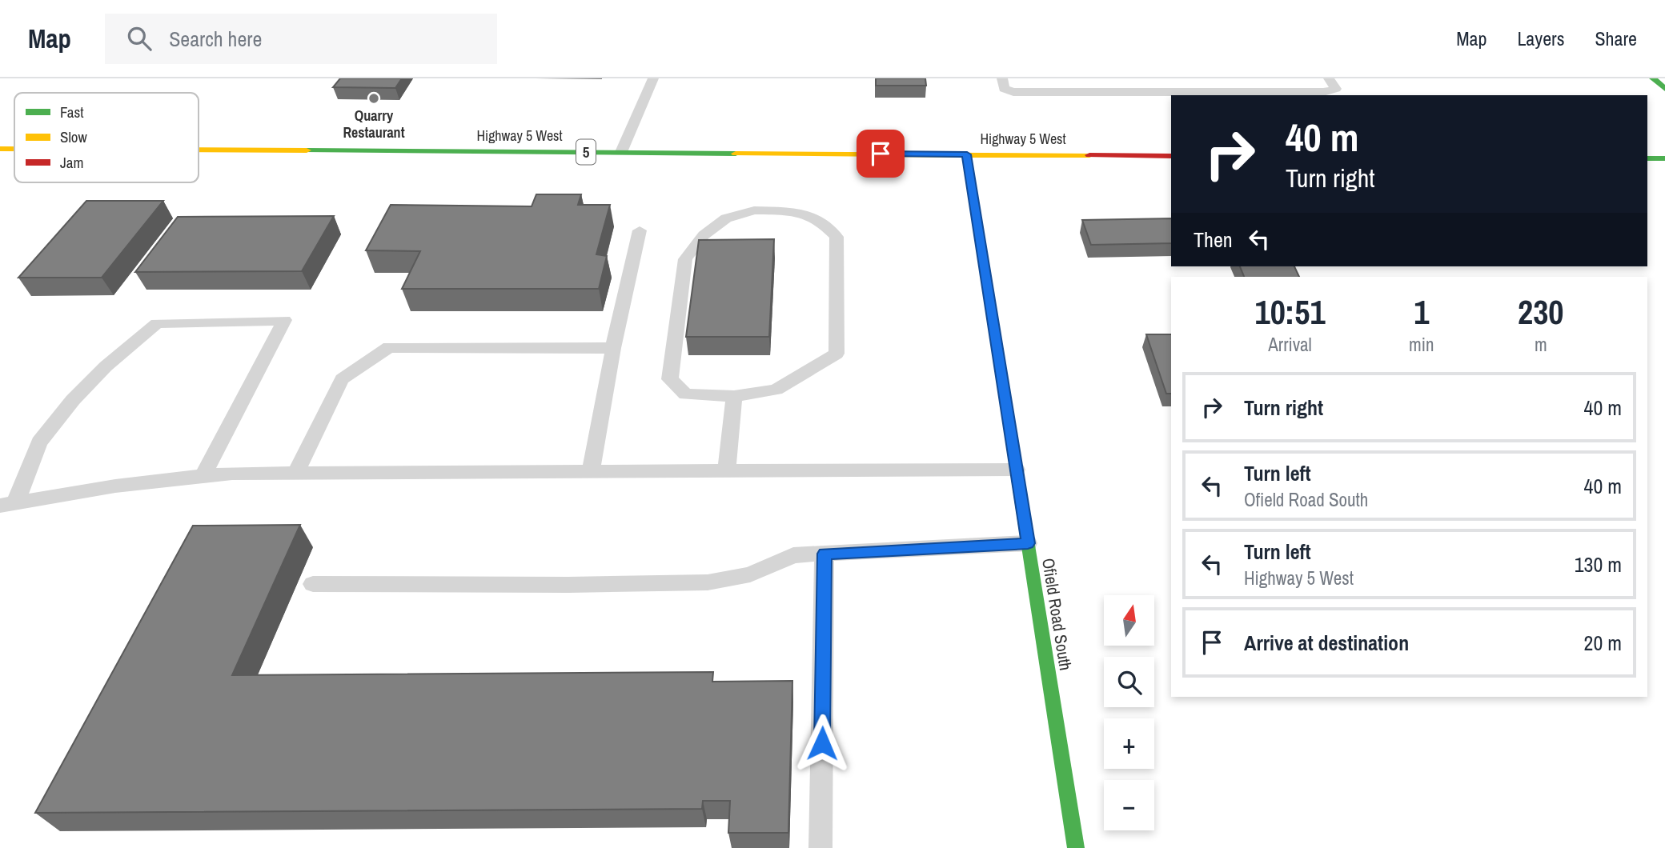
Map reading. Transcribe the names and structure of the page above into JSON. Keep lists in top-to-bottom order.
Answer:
{
  "streets": {
    "main road": ["Highway 5 West", "5", "Ofield Road South"]
  },
  "crossings": [
    ["Highway 5 West", "Ofield Road South"]
  ],
  "places": ["Quarry Restaurant"],
  "legend": ["Fast", "Slow", "Jam"],
  "north": "top",
  "page": {
    "header": "Map",
    "search": "Search here",
    "nav": ["Map", "Layers", "Share"],
    "turn": ["40 m", "Turn right"],
    "then": "Then",
    "eta": [
      "10:51",
      "Arrival",
      "1",
      "min",
      "230",
      "m"
    ],
    "list": [
      {
        "name": "Turn right",
        "value": "40 m"
      },
      {
        "name": "Turn left",
        "note": "Ofield Road South",
        "value": "40 m"
      },
      {
        "name": "Turn left",
        "note": "Highway 5 West",
        "value": "130 m"
      },
      {
        "name": "Arrive at destination",
        "value": "20 m"
      }
    ],
    "map_buttons": ["+", "−"]
  }
}
